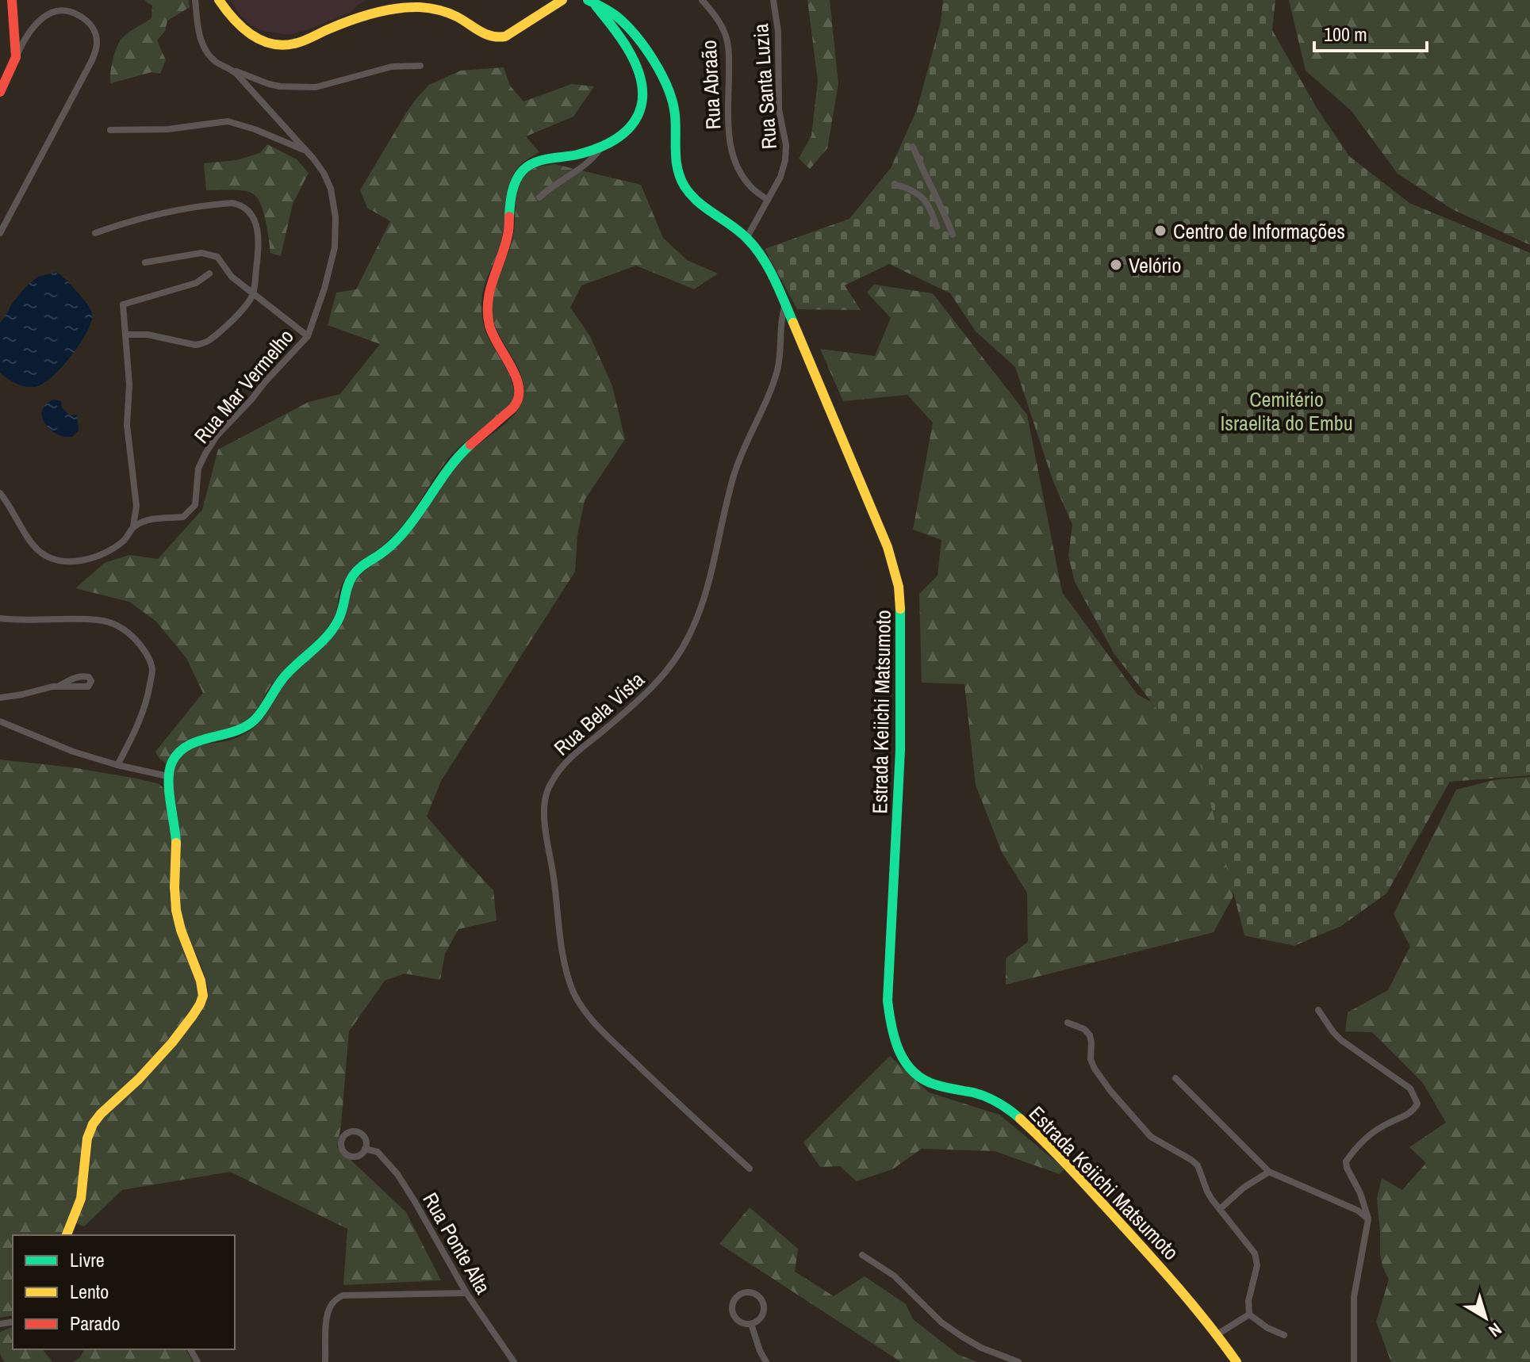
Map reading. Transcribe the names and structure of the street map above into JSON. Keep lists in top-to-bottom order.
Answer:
{
  "streets": {
    "main road": ["Estrada Keiichi Matsumoto"],
    "street": [
      "Rua Abraão",
      "Rua Santa Luzia",
      "Rua Mar Vermelho",
      "Rua Bela Vista",
      "Rua Ponte Alta"
    ]
  },
  "crossings": [
    ["Rua Abraão", "Rua Santa Luzia"],
    ["Rua Santa Luzia", "Estrada Keiichi Matsumoto"],
    ["Estrada Keiichi Matsumoto", "Rua Bela Vista"]
  ],
  "parks": ["Cemitério Israelita do Embu"],
  "places": ["Centro de Informações", "Velório"],
  "legend": ["Livre", "Lento", "Parado"],
  "scale_bar": "100 m",
  "north": "bottom right"
}
